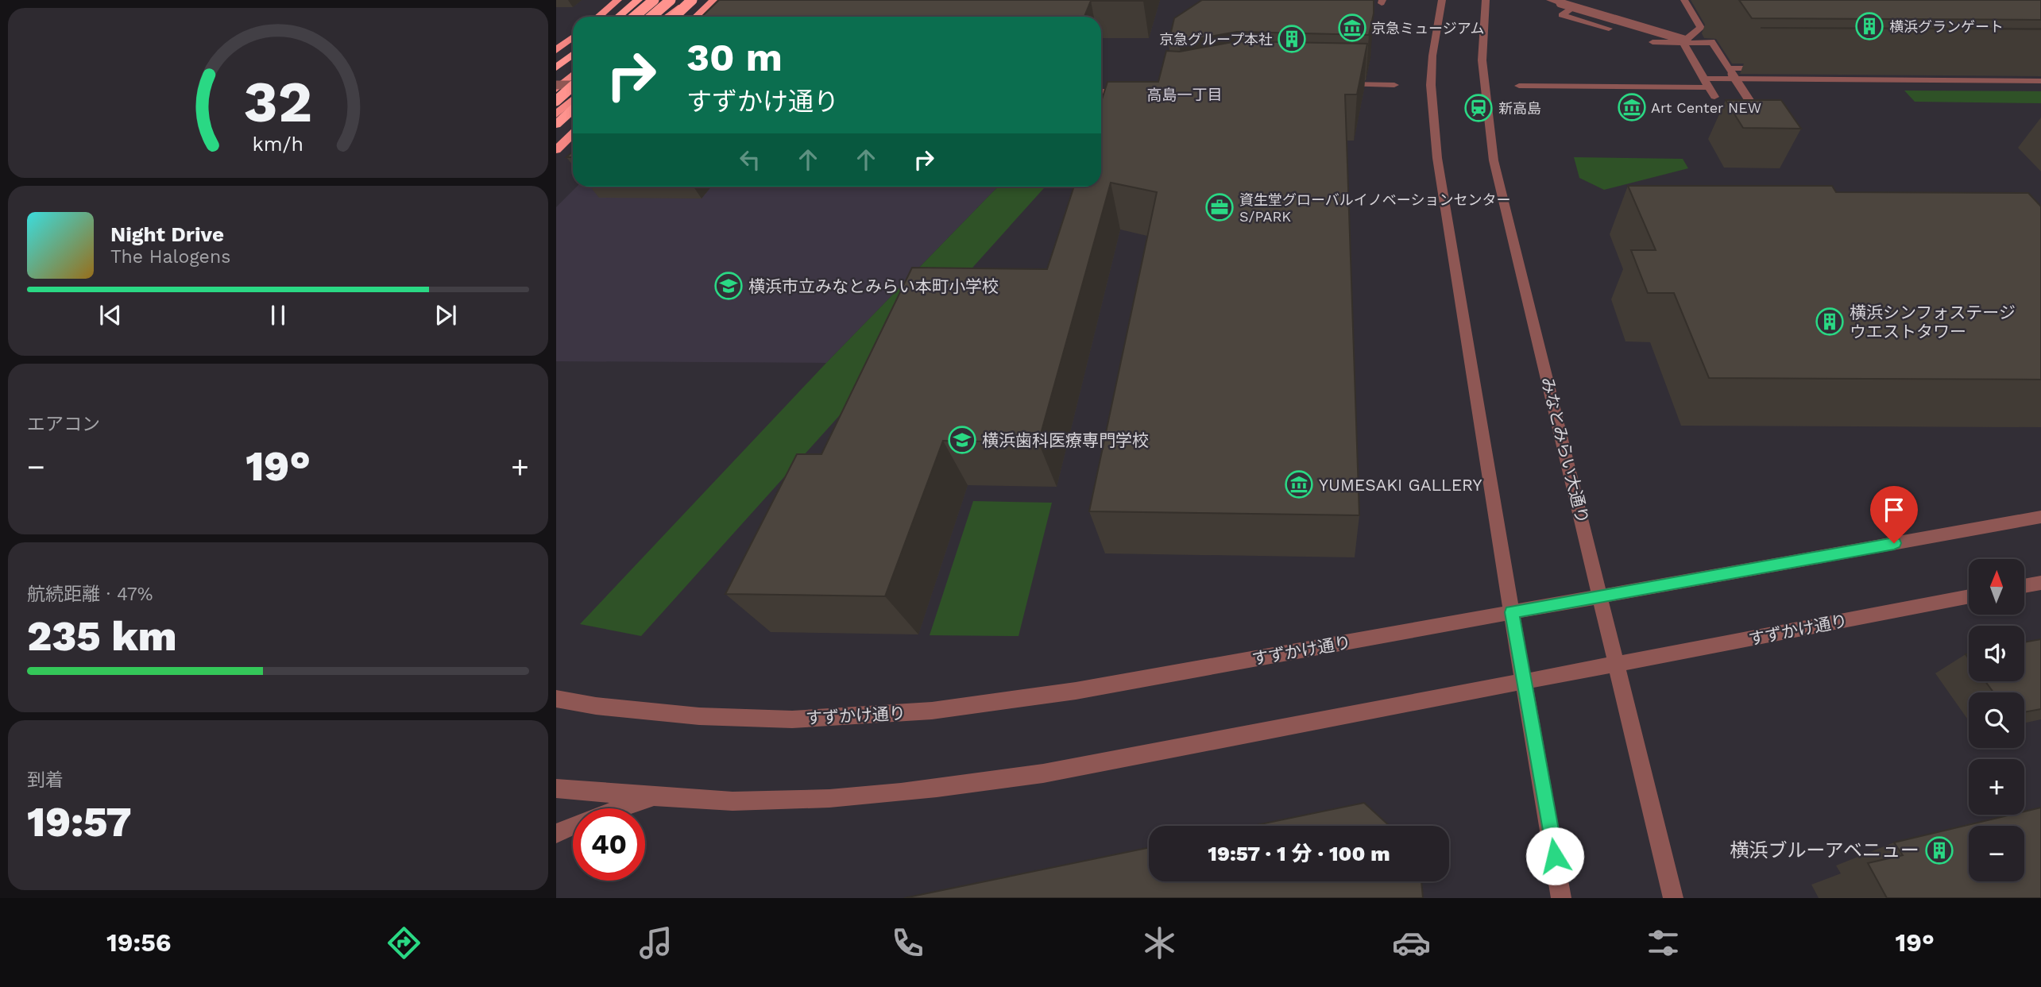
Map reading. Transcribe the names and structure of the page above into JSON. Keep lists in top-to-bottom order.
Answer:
{
  "streets": {
    "street": ["みなとみらい大通り", "すずかけ通り"]
  },
  "crossings": [
    ["みなとみらい大通り", "すずかけ通り"]
  ],
  "districts": ["高島一丁目"],
  "places": {
    "building": [
      "横浜グランゲート",
      "京急グループ本社",
      "横浜シンフォステージ ウエストタワー",
      "横浜ブルーアベニュー"
    ],
    "museum": ["京急ミュージアム", "Art Center NEW", "YUMESAKI GALLERY"],
    "station": ["新高島"],
    "office": ["資生堂グローバルイノベーションセンター S/PARK"],
    "school or university": ["横浜市立みなとみらい本町小学校", "横浜歯科医療専門学校"]
  },
  "north": "top",
  "page": {
    "turn": ["30 m", "すずかけ通り"],
    "song": ["Night Drive", "The Halogens"],
    "tile": [
      "エアコン",
      ["航続距離 · 47%", "235 km"],
      ["到着", "19:57"]
    ],
    "heat": ["−", "19°", "+"],
    "map_buttons": ["+", "−"],
    "limit": "40",
    "trip": "19:57 · 1 分 · 100 m",
    "tabs": ["19:56", "19°"],
    "gauge": ["32", "km/h"]
  }
}
